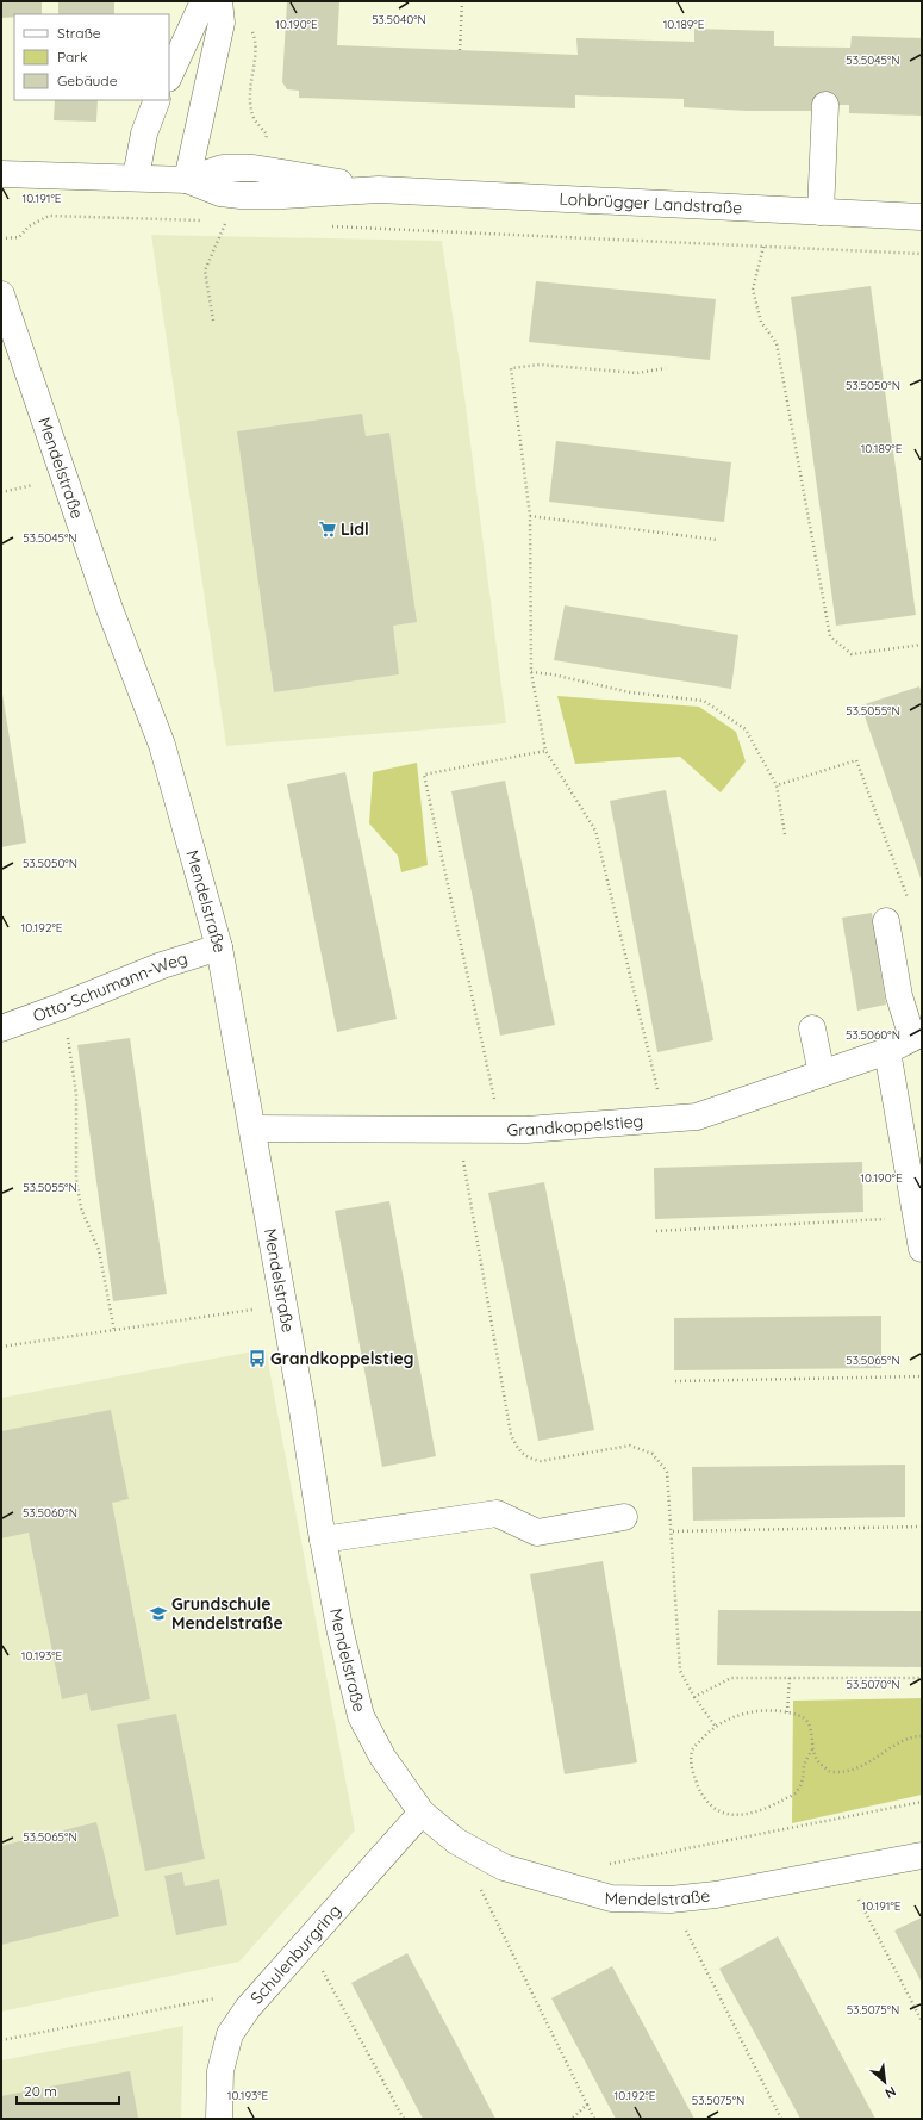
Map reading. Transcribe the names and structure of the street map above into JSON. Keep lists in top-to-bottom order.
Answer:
{
  "streets": {
    "street": [
      "Lohbrügger Landstraße",
      "Mendelstraße",
      "Otto-Schumann-Weg",
      "Grandkoppelstieg",
      "Schulenburgring"
    ]
  },
  "crossings": [
    ["Mendelstraße", "Otto-Schumann-Weg"],
    ["Mendelstraße", "Grandkoppelstieg"],
    ["Mendelstraße", "Schulenburgring"]
  ],
  "places": {
    "supermarket": ["Lidl"],
    "bus stop": ["Grandkoppelstieg"],
    "school or university": ["Grundschule Mendelstraße"]
  },
  "legend": ["Straße", "Park", "Gebäude"],
  "scale_bar": "20 m",
  "north": "bottom right",
  "coordinates": [
    "53.5040°N",
    "10.190°E",
    "10.189°E",
    "53.5045°N",
    "10.191°E",
    "53.5050°N",
    "53.5055°N",
    "10.192°E",
    "53.5060°N",
    "53.5065°N",
    "10.193°E",
    "53.5070°N",
    "53.5075°N"
  ]
}
